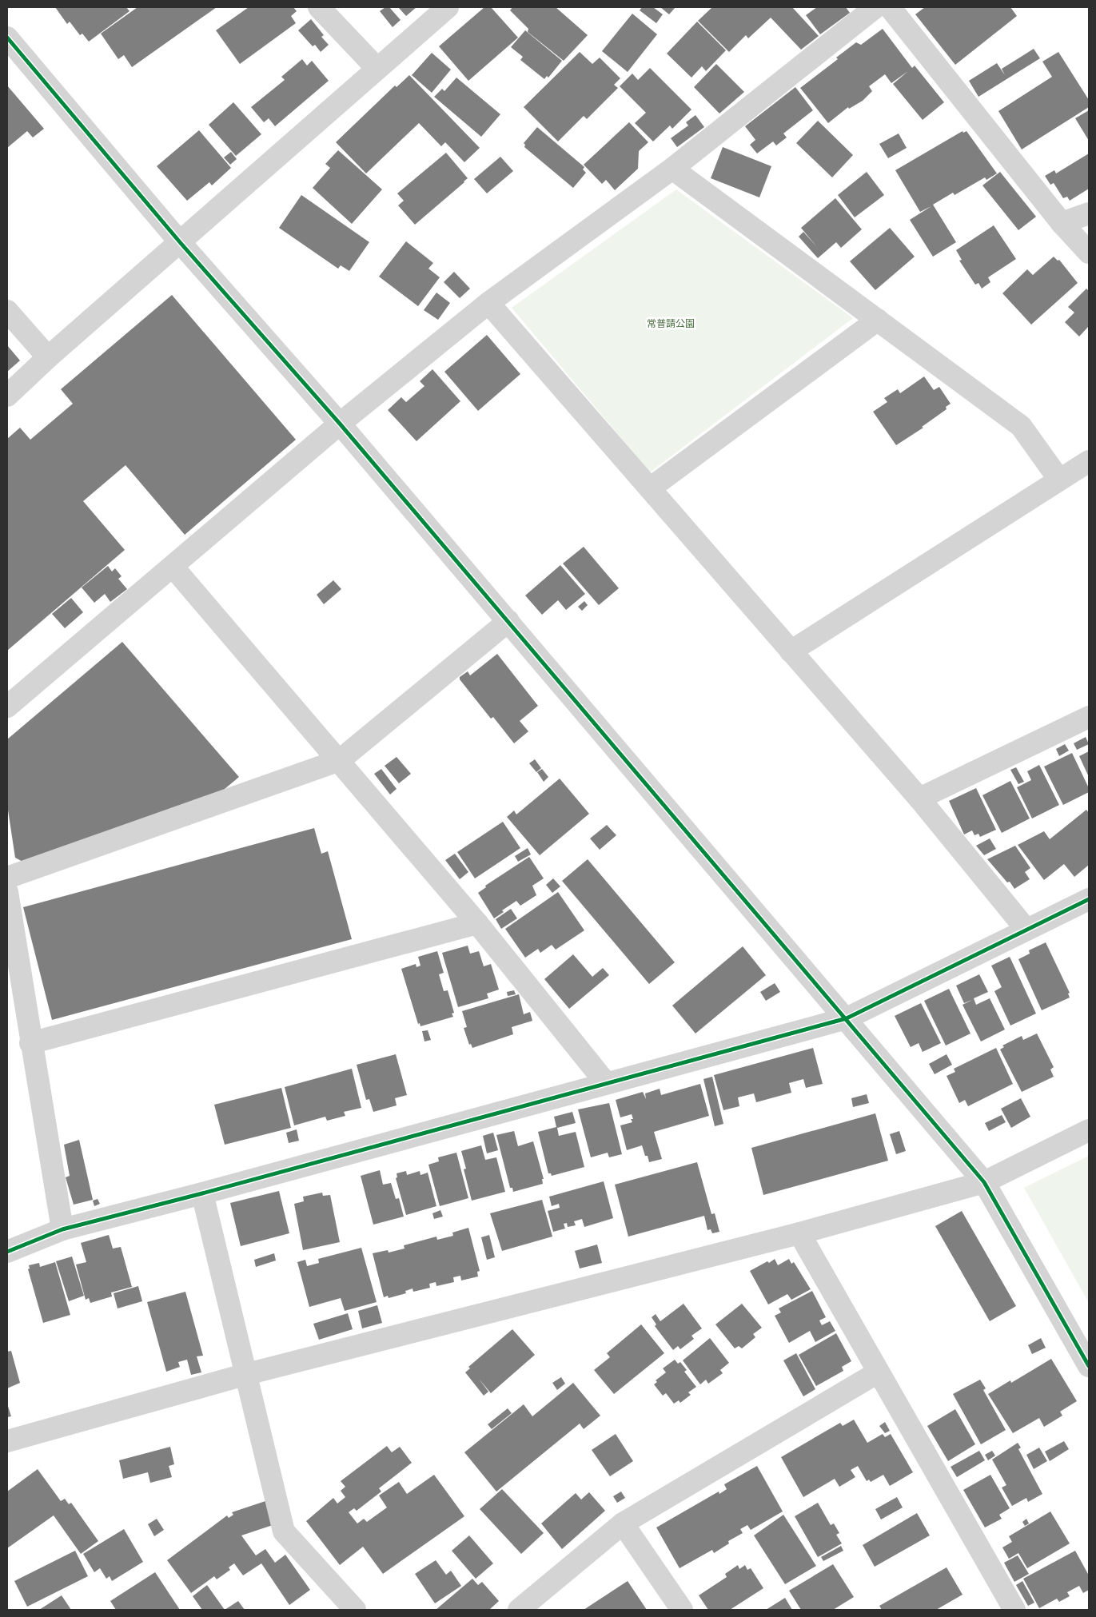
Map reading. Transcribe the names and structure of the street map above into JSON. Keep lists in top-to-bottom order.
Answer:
{
  "parks": ["常普請公園"]
}
